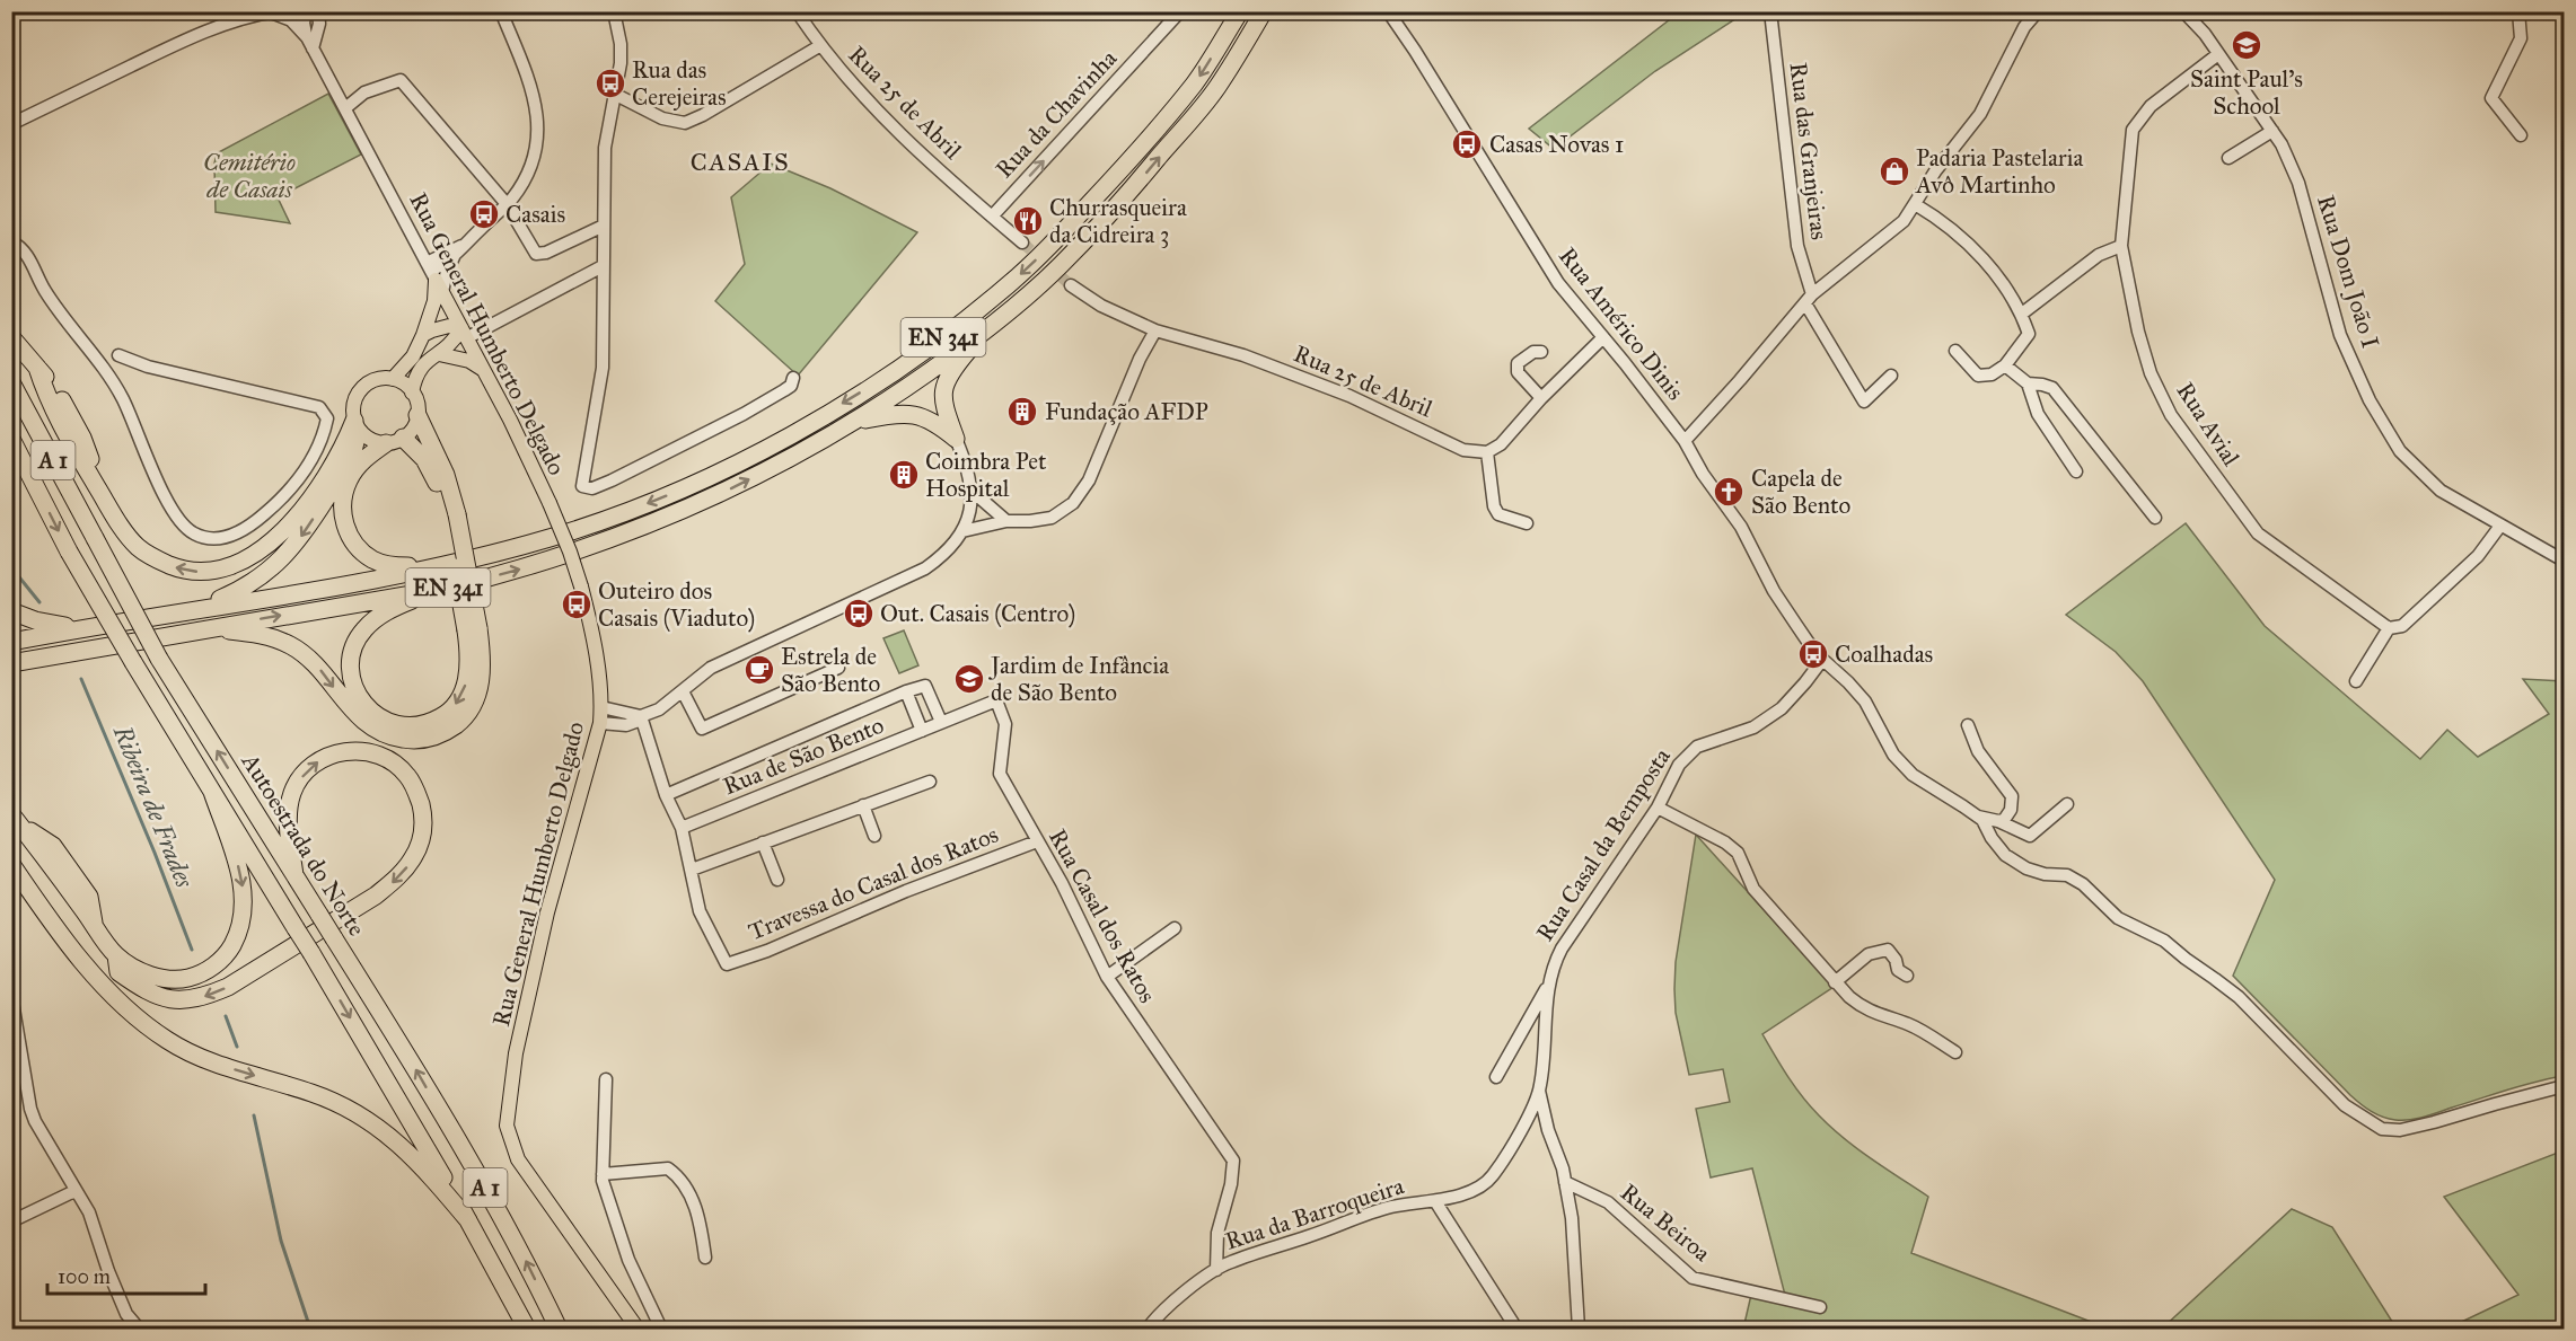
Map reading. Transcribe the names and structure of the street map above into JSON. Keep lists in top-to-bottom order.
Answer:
{
  "streets": {
    "highway": ["EN 341", "A 1", "Autoestrada do Norte"],
    "main road": ["Rua General Humberto Delgado"],
    "street": [
      "Rua 25 de Abril",
      "Rua da Chavinha",
      "Rua das Granjeiras",
      "Rua Dom João I",
      "Rua Américo Dinis",
      "Rua Avial",
      "Rua de São Bento",
      "Rua Casal da Bemposta",
      "Travessa do Casal dos Ratos",
      "Rua Casal dos Ratos",
      "Rua da Barroqueira",
      "Rua Beiroa"
    ]
  },
  "crossings": [
    ["Rua 25 de Abril", "Rua da Chavinha"],
    ["Rua Dom João I", "Rua Avial"],
    ["Rua Américo Dinis", "Rua Casal da Bemposta"],
    ["Rua de São Bento", "Rua Casal dos Ratos"],
    ["Rua Casal da Bemposta", "Rua da Barroqueira"],
    ["Travessa do Casal dos Ratos", "Rua Casal dos Ratos"],
    ["Rua Casal dos Ratos", "Rua da Barroqueira"]
  ],
  "one_way": ["Rua da Chavinha"],
  "districts": ["CASAIS"],
  "water": ["Ribeira de Frades"],
  "parks": ["Cemitério de Casais"],
  "places": {
    "school or university": ["Saint Paul's School", "Jardim de Infância de São Bento"],
    "bus stop": [
      "Rua das Cerejeiras",
      "Casas Novas 1",
      "Casais",
      "Outeiro dos Casais (Viaduto)",
      "Out. Casais (Centro)",
      "Coalhadas"
    ],
    "shop": ["Padaria Pastelaria Avô Martinho"],
    "restaurant": ["Churrasqueira da Cidreira 3"],
    "building": ["Fundação AFDP", "Coimbra Pet Hospital"],
    "church": ["Capela de São Bento"],
    "cafe": ["Estrela de São Bento"]
  },
  "scale_bar": "100 m"
}
